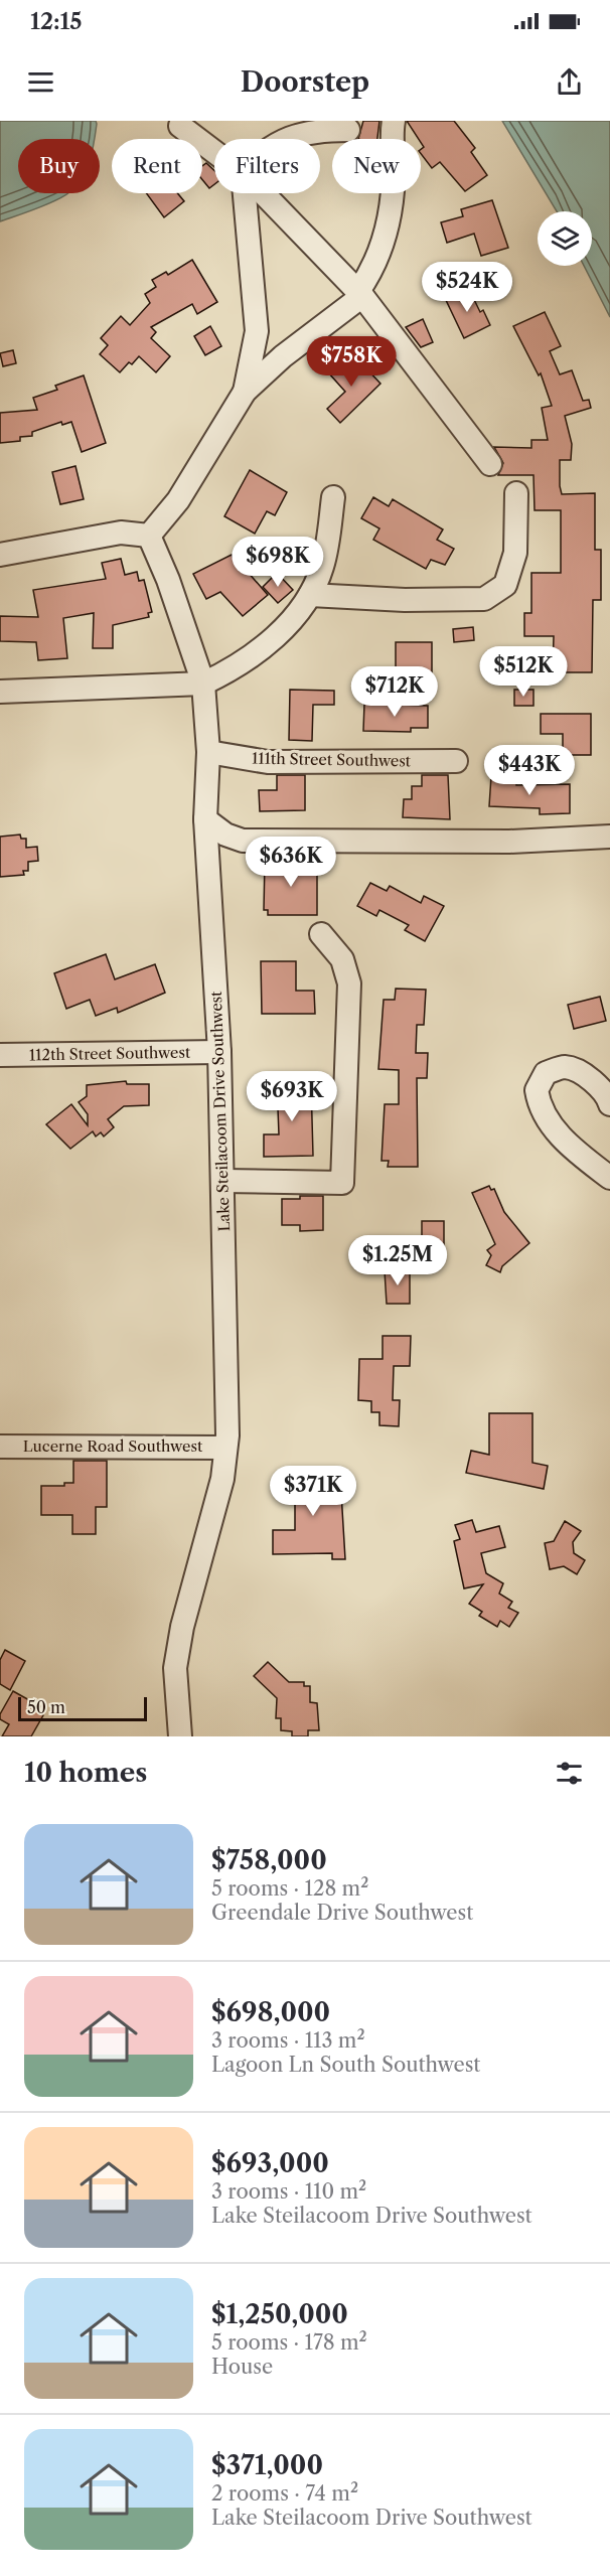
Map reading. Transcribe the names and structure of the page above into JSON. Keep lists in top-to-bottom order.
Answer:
{
  "streets": {
    "street": [
      "111th Street Southwest",
      "112th Street Southwest",
      "Lake Steilacoom Drive Southwest",
      "Lucerne Road Southwest"
    ]
  },
  "crossings": [
    ["111th Street Southwest", "Lake Steilacoom Drive Southwest"],
    ["112th Street Southwest", "Lake Steilacoom Drive Southwest"],
    ["Lake Steilacoom Drive Southwest", "Lucerne Road Southwest"]
  ],
  "scale_bar": "50 m",
  "page": {
    "status": "12:15",
    "header": "Doorstep",
    "chip": [
      "Buy",
      "Rent",
      "Filters",
      "New"
    ],
    "price": [
      "$524K",
      "$758K",
      "$698K",
      "$512K",
      "$712K",
      "$443K",
      "$636K",
      "$693K",
      "$1.25M",
      "$371K"
    ],
    "scale": "50 m",
    "heading": "10 homes",
    "list": [
      {
        "name": "$758,000",
        "note": "5 rooms · 128 m² · Greendale Drive Southwest"
      },
      {
        "name": "$698,000",
        "note": "3 rooms · 113 m² · Lagoon Ln South Southwest"
      },
      {
        "name": "$693,000",
        "note": "3 rooms · 110 m² · Lake Steilacoom Drive Southwest"
      },
      {
        "name": "$1,250,000",
        "note": "5 rooms · 178 m² · House"
      },
      {
        "name": "$371,000",
        "note": "2 rooms · 74 m² · Lake Steilacoom Drive Southwest"
      }
    ]
  }
}
